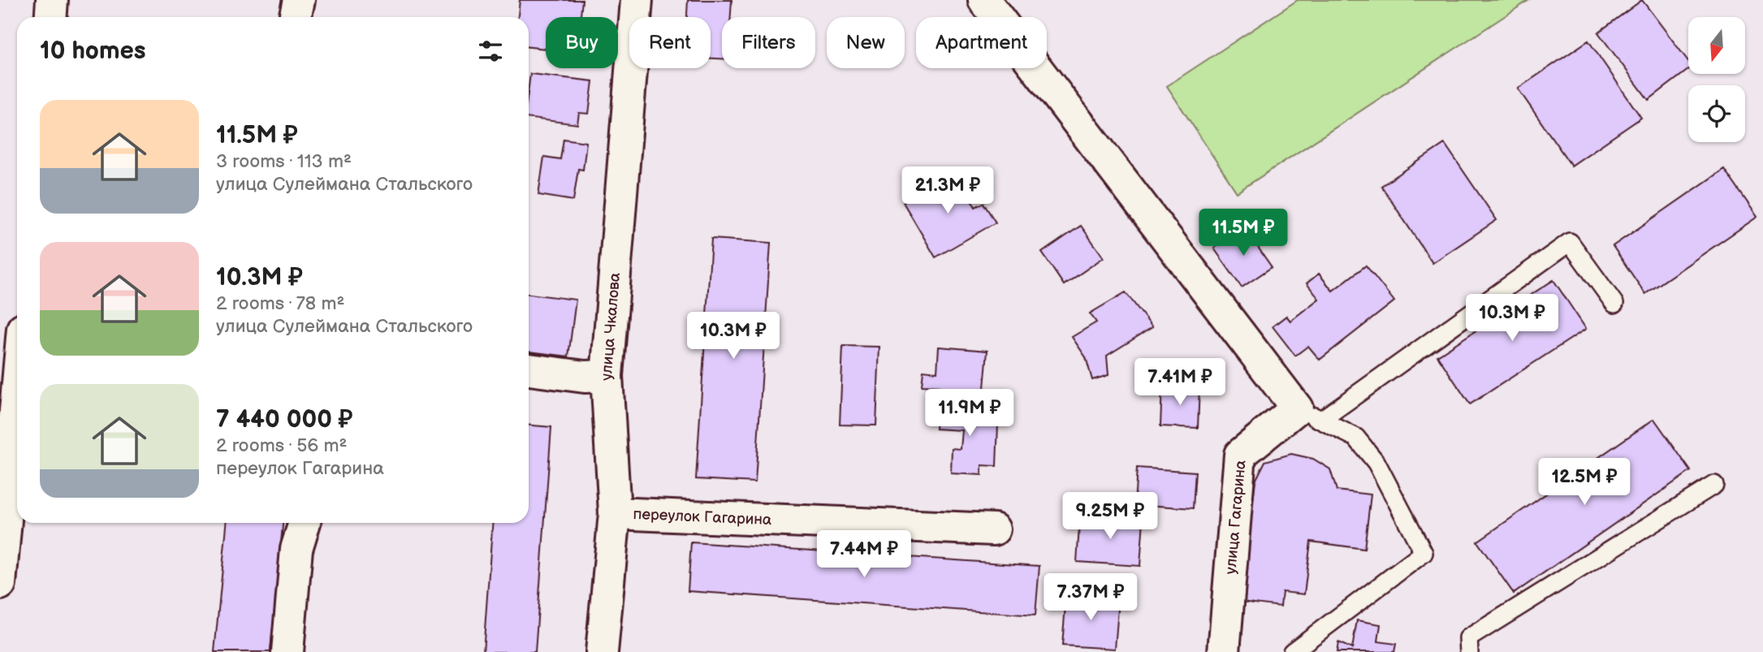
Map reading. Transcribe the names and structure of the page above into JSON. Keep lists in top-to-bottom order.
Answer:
{
  "streets": {
    "street": ["улица Чкалова", "переулок Гагарина", "улица Гагарина"]
  },
  "crossings": [
    ["улица Чкалова", "переулок Гагарина"]
  ],
  "north": "bottom",
  "page": {
    "chip": [
      "Buy",
      "Rent",
      "Filters",
      "New",
      "Apartment"
    ],
    "heading": "10 homes",
    "list": [
      {
        "name": "11.5M ₽",
        "note": "3 rooms · 113 m² · улица Сулеймана Стальского"
      },
      {
        "name": "10.3M ₽",
        "note": "2 rooms · 78 m² · улица Сулеймана Стальского"
      },
      {
        "name": "7 440 000 ₽",
        "note": "2 rooms · 56 m² · переулок Гагарина"
      }
    ],
    "price": [
      "21.3M ₽",
      "11.5M ₽",
      "10.3M ₽",
      "10.3M ₽",
      "7.41M ₽",
      "11.9M ₽",
      "12.5M ₽",
      "9.25M ₽",
      "7.44M ₽",
      "7.37M ₽"
    ]
  }
}
